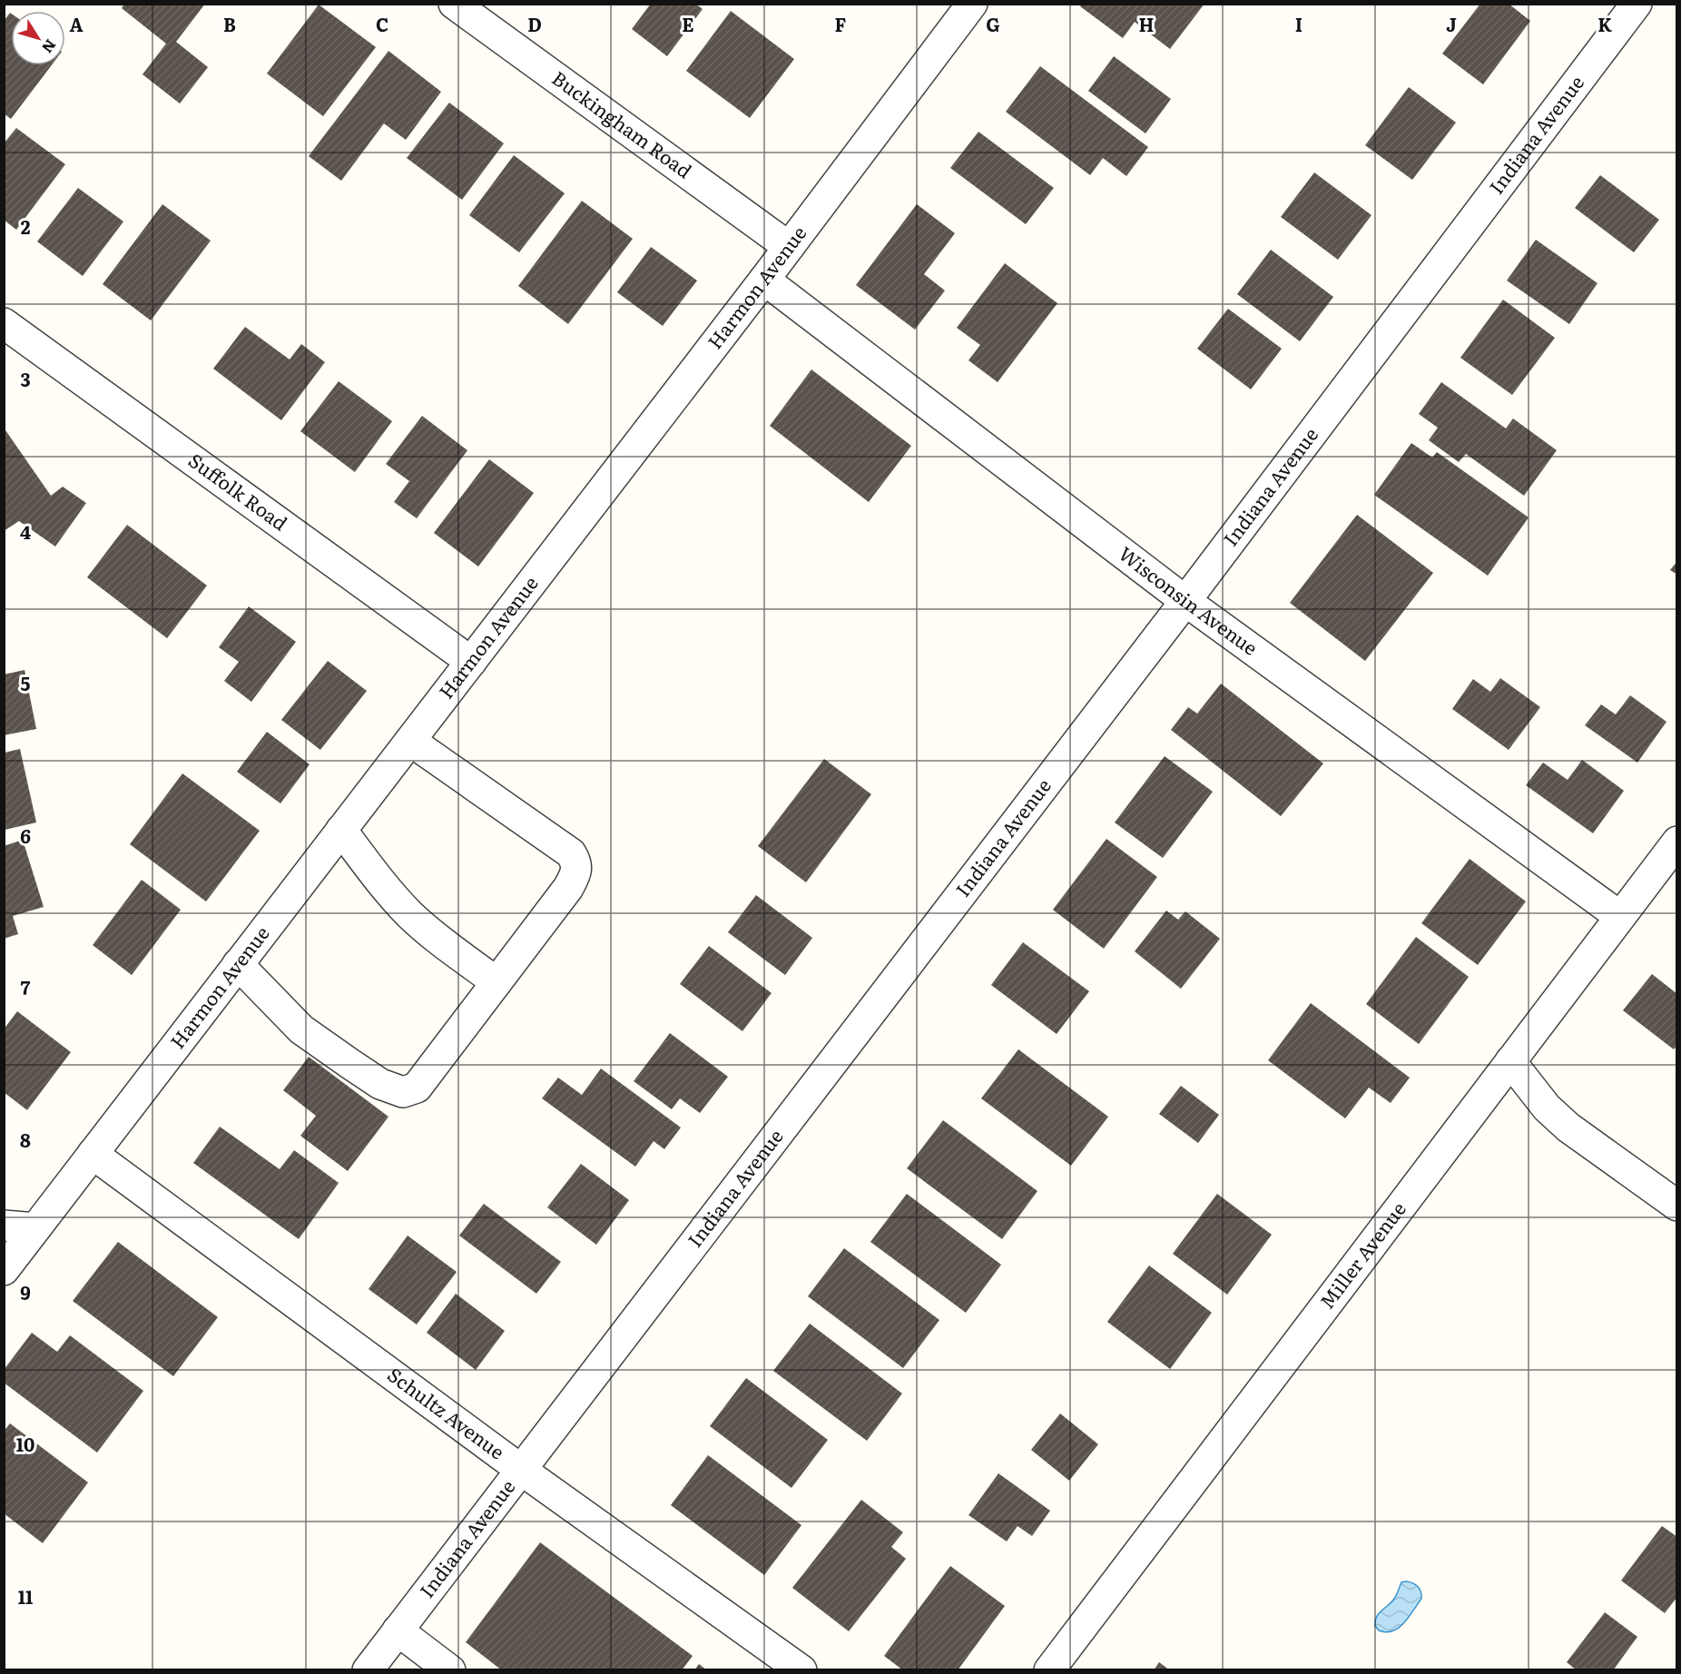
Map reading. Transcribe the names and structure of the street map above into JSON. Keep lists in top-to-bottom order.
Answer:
{
  "streets": {
    "street": [
      "Buckingham Road",
      "Indiana Avenue",
      "Harmon Avenue",
      "Suffolk Road",
      "Wisconsin Avenue",
      "Miller Avenue",
      "Schultz Avenue"
    ]
  },
  "crossings": [
    ["Buckingham Road", "Harmon Avenue"],
    ["Indiana Avenue", "Wisconsin Avenue"],
    ["Indiana Avenue", "Schultz Avenue"],
    ["Harmon Avenue", "Suffolk Road"],
    ["Harmon Avenue", "Wisconsin Avenue"],
    ["Harmon Avenue", "Schultz Avenue"],
    ["Wisconsin Avenue", "Miller Avenue"]
  ],
  "north": "bottom right",
  "grid": {
    "columns": [
      "A",
      "B",
      "C",
      "D",
      "E",
      "F",
      "G",
      "H",
      "I",
      "J",
      "K"
    ],
    "rows": [
      "2",
      "3",
      "4",
      "5",
      "6",
      "7",
      "8",
      "9",
      "10",
      "11"
    ]
  }
}
